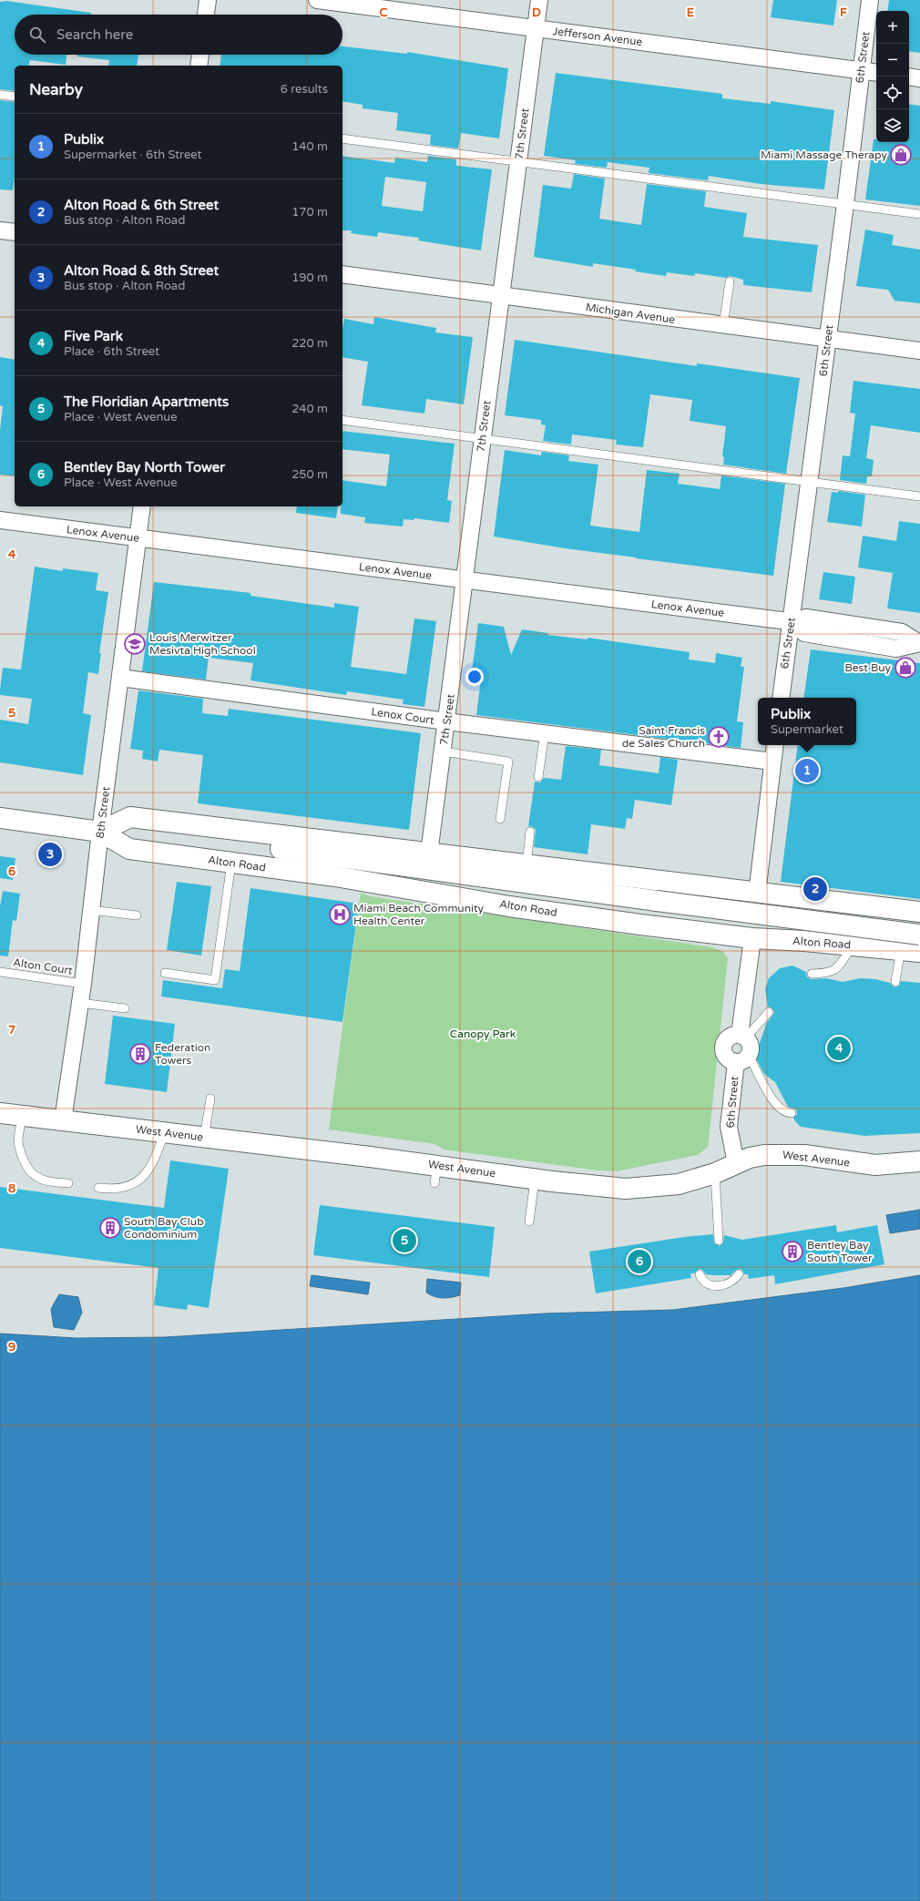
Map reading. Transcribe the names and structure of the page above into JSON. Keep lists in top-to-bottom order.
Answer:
{
  "streets": {
    "main road": ["Alton Road", "West Avenue"],
    "street": [
      "Jefferson Avenue",
      "6th Street",
      "7th Street",
      "Michigan Avenue",
      "Lenox Avenue",
      "Lenox Court",
      "8th Street"
    ],
    "lane": ["Alton Court"]
  },
  "crossings": [
    ["Jefferson Avenue", "6th Street"],
    ["Jefferson Avenue", "7th Street"],
    ["6th Street", "Michigan Avenue"],
    ["6th Street", "Lenox Avenue"],
    ["6th Street", "West Avenue"],
    ["7th Street", "Michigan Avenue"],
    ["7th Street", "Lenox Avenue"],
    ["7th Street", "Lenox Court"],
    ["Lenox Avenue", "8th Street"],
    ["Lenox Court", "8th Street"],
    ["8th Street", "Alton Road"],
    ["8th Street", "Alton Court"],
    ["8th Street", "West Avenue"]
  ],
  "parks": ["Canopy Park"],
  "places": {
    "shop": ["Miami Massage Therapy", "Best Buy"],
    "school or university": ["Louis Merwitzer Mesivta High School"],
    "church": ["Saint Francis de Sales Church"],
    "hospital": ["Miami Beach Community Health Center"],
    "building": ["Federation Towers", "South Bay Club Condominium", "Bentley Bay South Tower"]
  },
  "page": {
    "map_buttons": ["+", "−"],
    "search": "Search here",
    "heading": ["Nearby", "6 results"],
    "list": [
      {
        "mark": "1",
        "name": "Publix",
        "note": "Supermarket · 6th Street",
        "value": "140 m"
      },
      {
        "mark": "2",
        "name": "Alton Road & 6th Street",
        "note": "Bus stop · Alton Road",
        "value": "170 m"
      },
      {
        "mark": "3",
        "name": "Alton Road & 8th Street",
        "note": "Bus stop · Alton Road",
        "value": "190 m"
      },
      {
        "mark": "4",
        "name": "Five Park",
        "note": "Place · 6th Street",
        "value": "220 m"
      },
      {
        "mark": "5",
        "name": "The Floridian Apartments",
        "note": "Place · West Avenue",
        "value": "240 m"
      },
      {
        "mark": "6",
        "name": "Bentley Bay North Tower",
        "note": "Place · West Avenue",
        "value": "250 m"
      }
    ],
    "popup": ["Publix", "Supermarket"],
    "pins": [
      "1",
      "3",
      "2",
      "4",
      "5",
      "6"
    ]
  },
  "grid": {
    "columns": [
      "C",
      "D",
      "E",
      "F"
    ],
    "rows": [
      "4",
      "5",
      "6",
      "7",
      "8",
      "9"
    ]
  }
}
